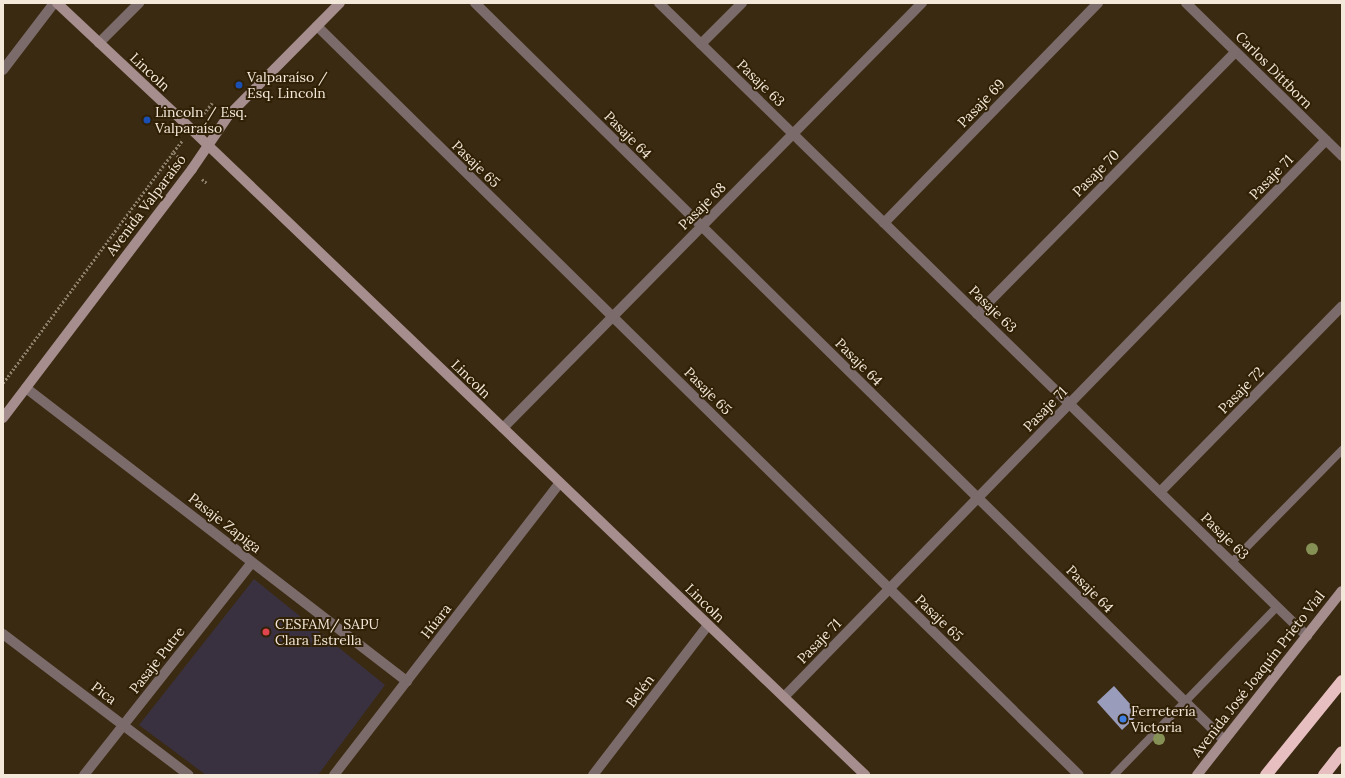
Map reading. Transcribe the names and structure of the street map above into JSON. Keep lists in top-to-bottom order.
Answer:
{
  "streets": {
    "street": [
      "Carlos Dittborn",
      "Lincoln",
      "Pasaje 63",
      "Pasaje 69",
      "Pasaje 64",
      "Pasaje 65",
      "Pasaje 70",
      "Pasaje 71",
      "Avenida Valparaíso",
      "Pasaje 68",
      "Pasaje 72",
      "Pasaje Zapiga",
      "Húara",
      "Pasaje Putre",
      "Avenida José Joaquín Prieto Vial",
      "Belén",
      "Pica"
    ]
  },
  "crossings": [
    ["Carlos Dittborn", "Pasaje 70"],
    ["Carlos Dittborn", "Pasaje 71"],
    ["Lincoln", "Pasaje 71"],
    ["Lincoln", "Avenida Valparaíso"],
    ["Lincoln", "Pasaje 68"],
    ["Lincoln", "Húara"],
    ["Lincoln", "Belén"],
    ["Pasaje 63", "Pasaje 69"],
    ["Pasaje 63", "Pasaje 70"],
    ["Pasaje 63", "Pasaje 71"],
    ["Pasaje 63", "Pasaje 68"],
    ["Pasaje 63", "Pasaje 72"],
    ["Pasaje 63", "Avenida José Joaquín Prieto Vial"],
    ["Pasaje 64", "Pasaje 71"],
    ["Pasaje 64", "Pasaje 68"],
    ["Pasaje 64", "Avenida José Joaquín Prieto Vial"],
    ["Pasaje 65", "Pasaje 71"],
    ["Pasaje 65", "Avenida Valparaíso"],
    ["Pasaje 65", "Pasaje 68"],
    ["Avenida Valparaíso", "Pasaje Zapiga"],
    ["Pasaje Zapiga", "Húara"],
    ["Pasaje Zapiga", "Pasaje Putre"],
    ["Pasaje Putre", "Pica"]
  ],
  "places": [
    "Valparaíso / Esq. Lincoln",
    "Lincoln / Esq. Valparaíso",
    "CESFAM/ SAPU Clara Estrella",
    "Ferretería Victoria"
  ]
}
